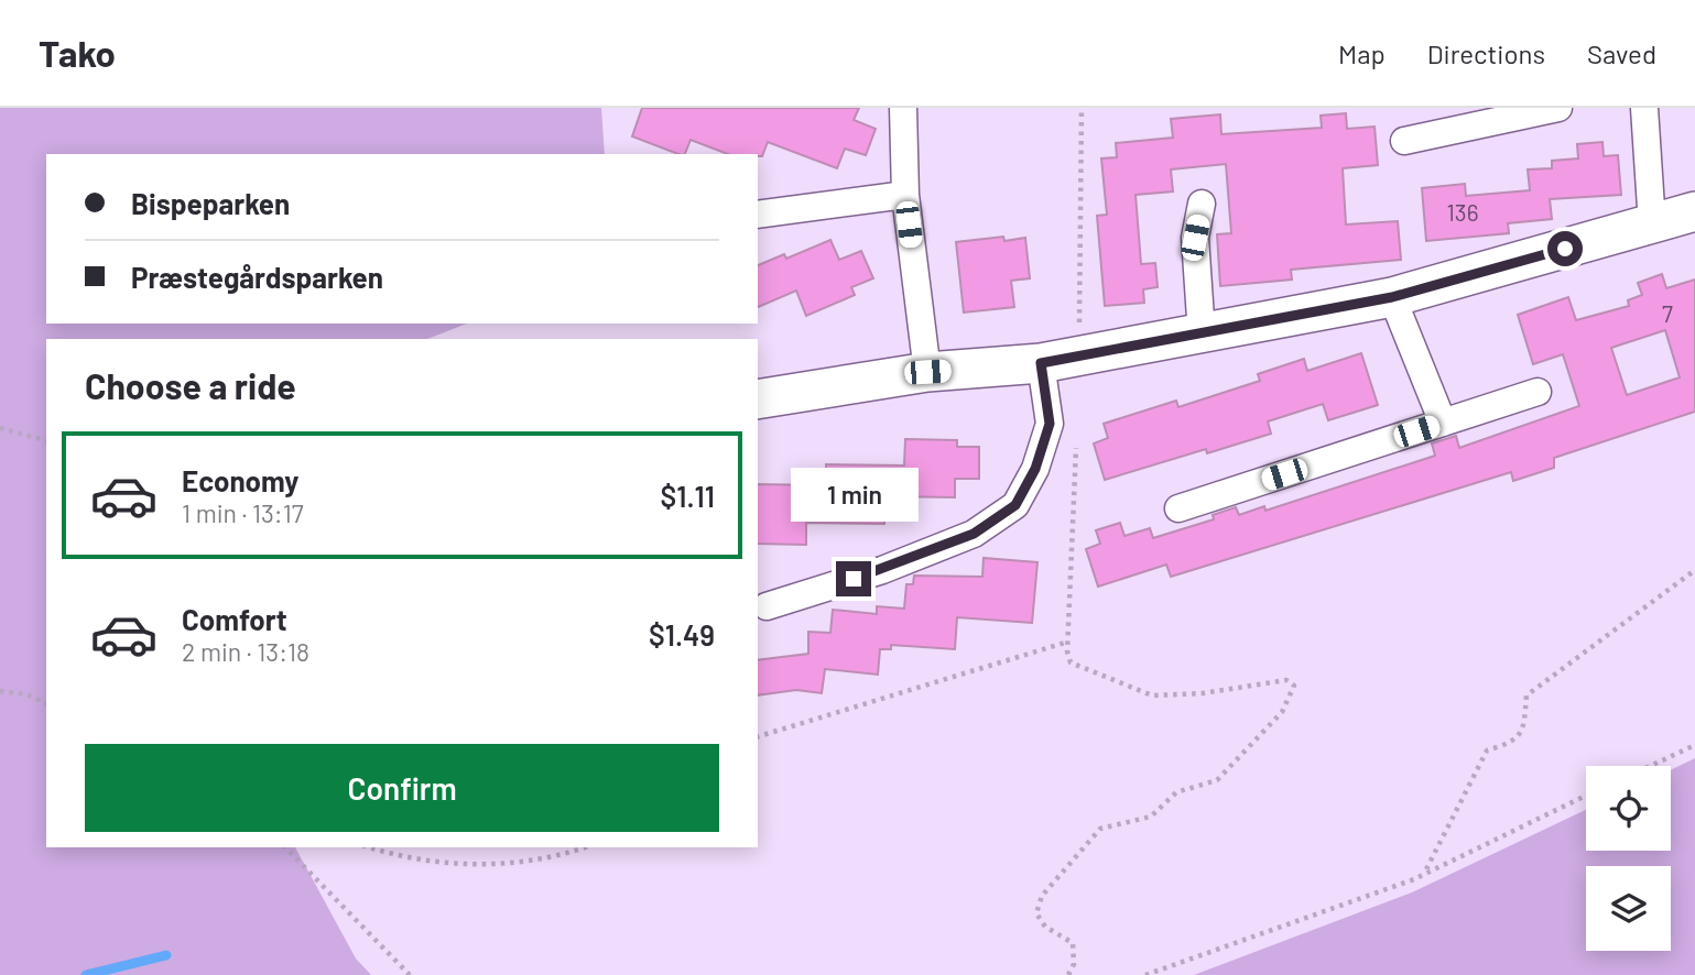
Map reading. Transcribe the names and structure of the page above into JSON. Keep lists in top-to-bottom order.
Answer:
{
  "house_numbers": ["136", "7"],
  "page": {
    "header": "Tako",
    "nav": ["Map", "Directions", "Saved"],
    "banner": ["Bispeparken", "Præstegårdsparken"],
    "heading": "Choose a ride",
    "list": [
      {
        "name": "Economy",
        "note": "1 min · 13:17",
        "value": "$1.11"
      },
      {
        "name": "Comfort",
        "note": "2 min · 13:18",
        "value": "$1.49"
      }
    ],
    "bubble": "1 min",
    "buttons": "Confirm"
  }
}
